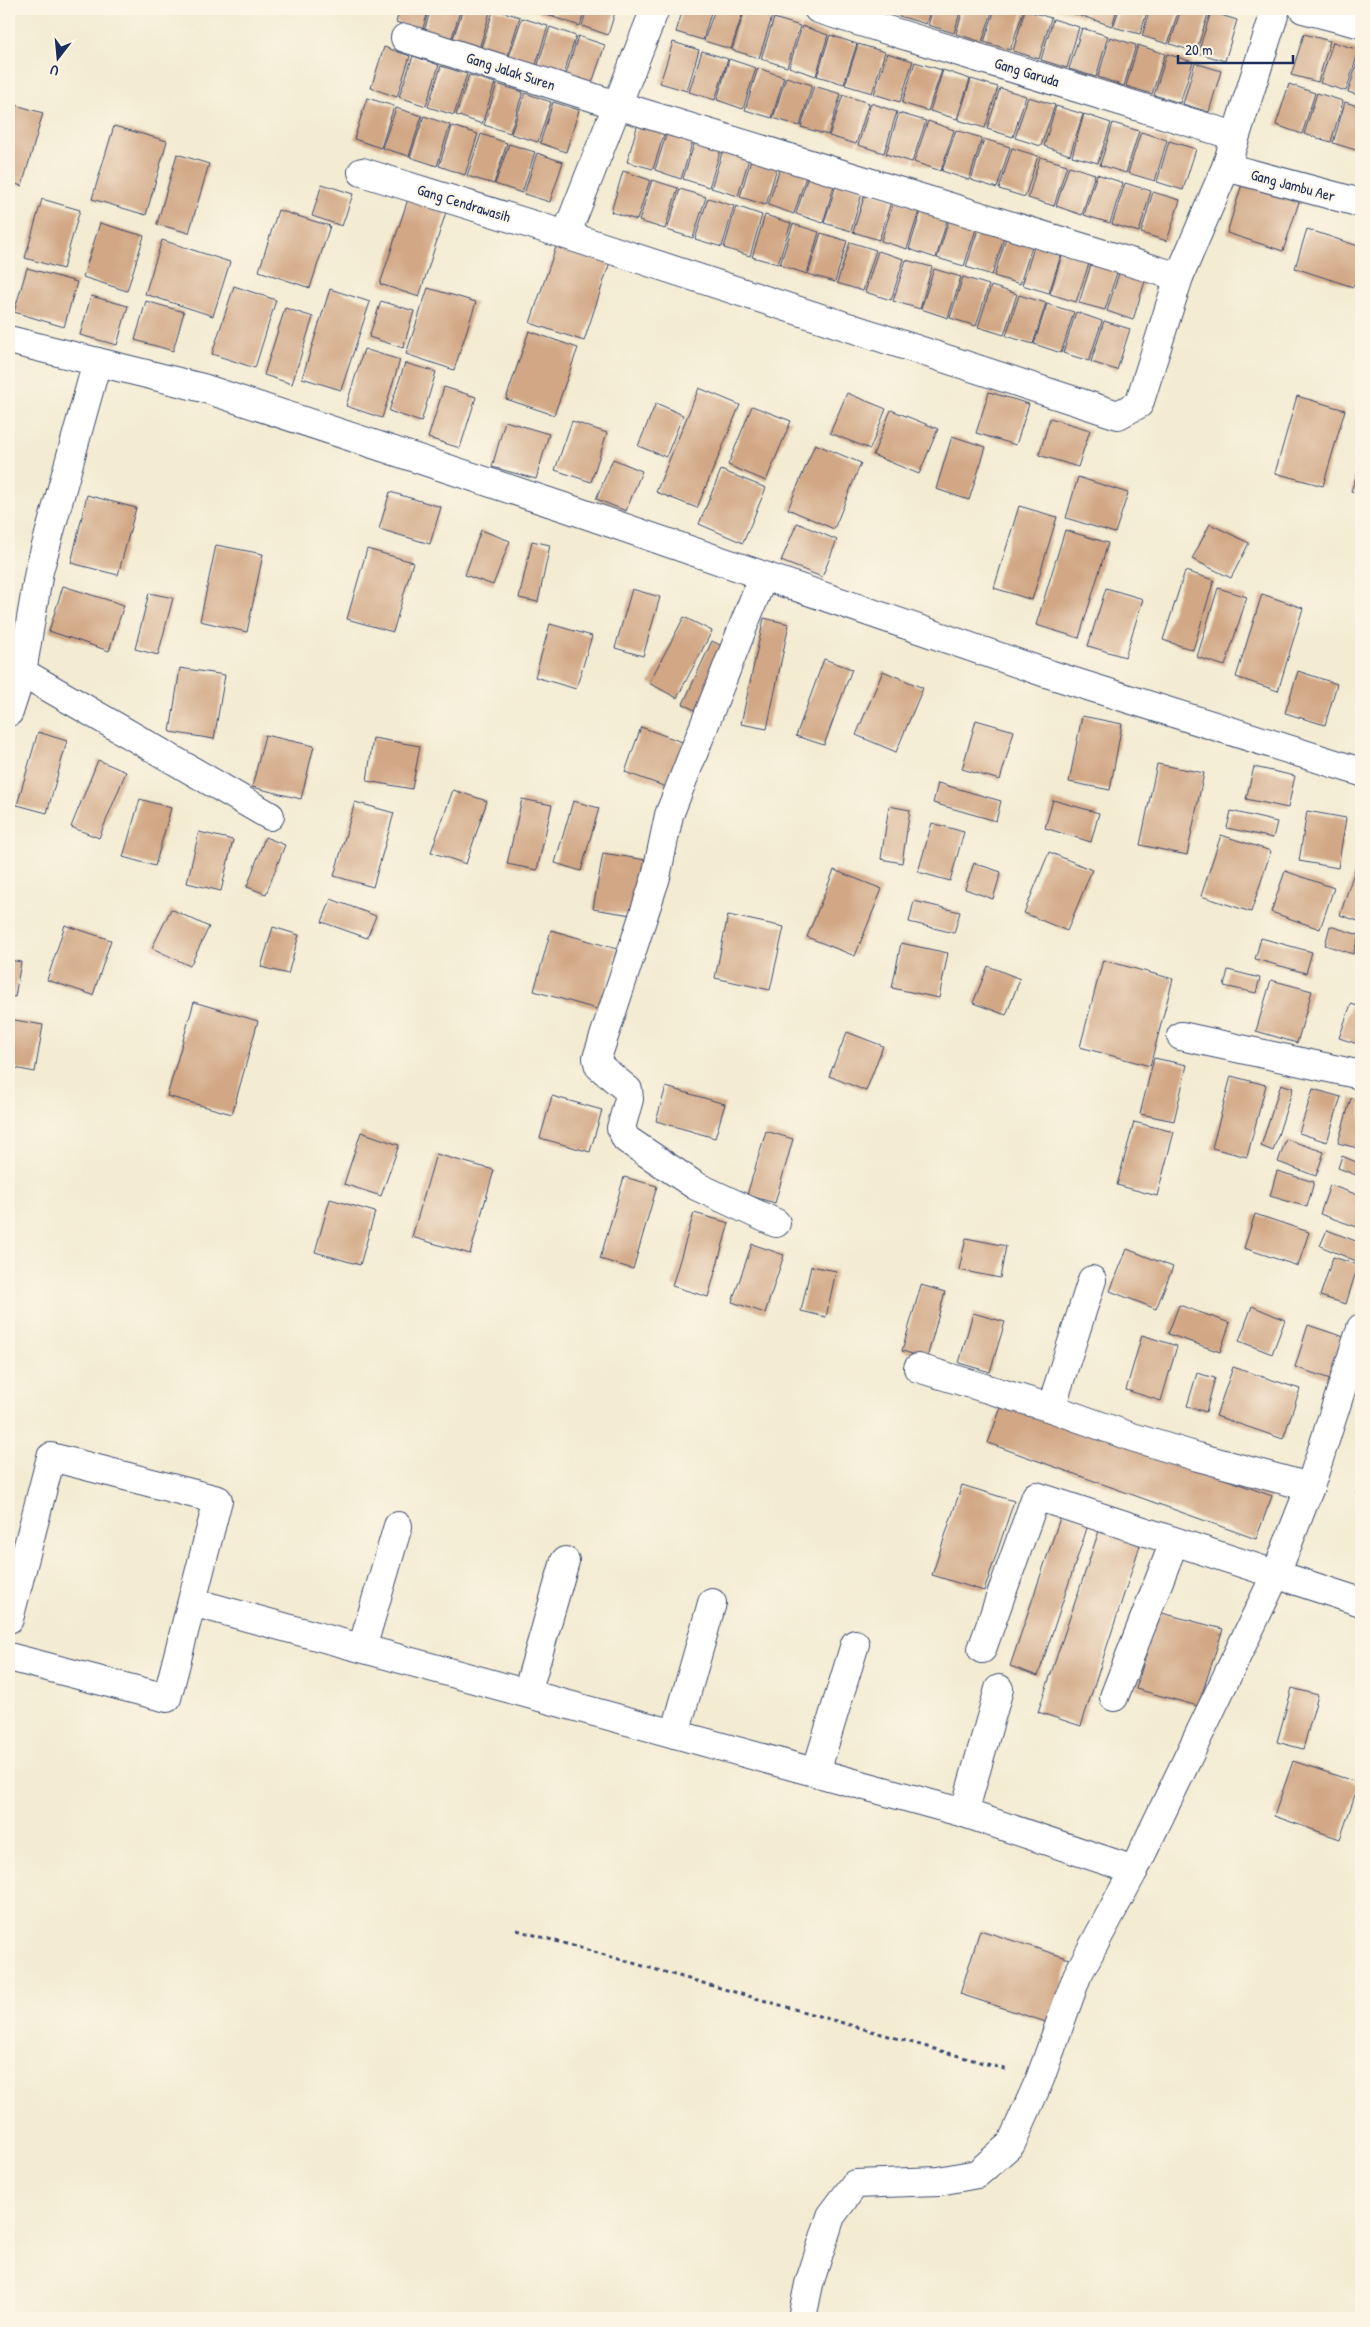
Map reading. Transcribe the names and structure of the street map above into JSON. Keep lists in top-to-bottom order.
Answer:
{
  "streets": {
    "street": [
      "Gang Jalak Suren",
      "Gang Garuda",
      "Gang Jambu Aer",
      "Gang Cendrawasih"
    ]
  },
  "crossings": [
    ["Gang Jalak Suren", "Gang Cendrawasih"],
    ["Gang Garuda", "Gang Cendrawasih"],
    ["Gang Jambu Aer", "Gang Cendrawasih"]
  ],
  "scale_bar": "20 m",
  "north": "bottom"
}
